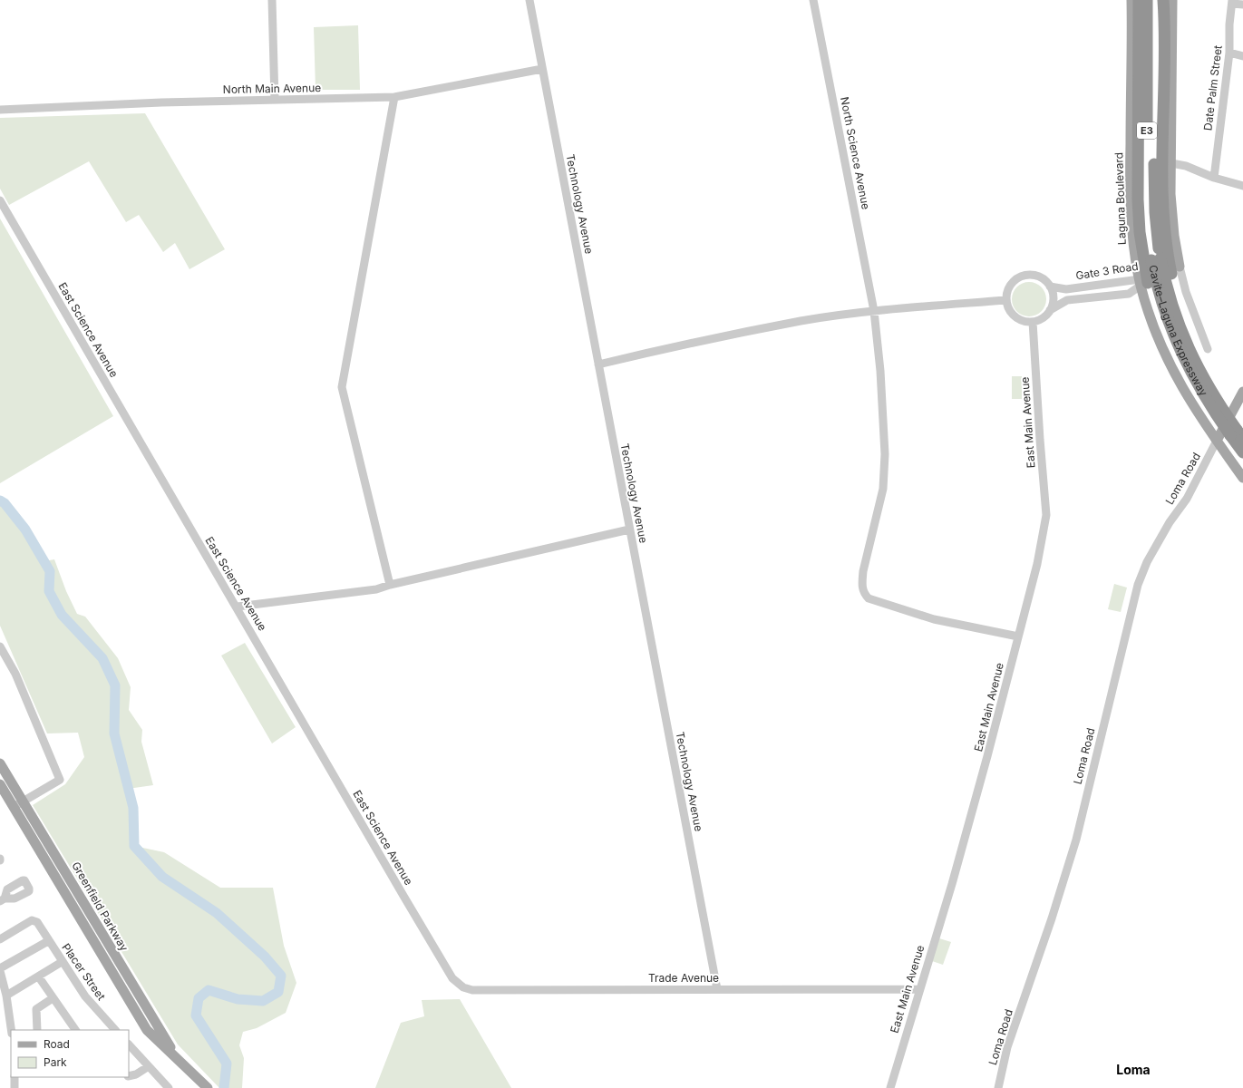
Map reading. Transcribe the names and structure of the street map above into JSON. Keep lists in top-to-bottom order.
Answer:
{
  "streets": {
    "highway": ["E3", "Cavite–Laguna Expressway"],
    "main road": ["Laguna Boulevard", "Gate 3 Road", "Greenfield Parkway"],
    "street": [
      "Date Palm Street",
      "North Main Avenue",
      "North Science Avenue",
      "Technology Avenue",
      "East Science Avenue",
      "East Main Avenue",
      "Loma Road",
      "Placer Street",
      "Trade Avenue"
    ]
  },
  "crossings": [
    ["North Main Avenue", "Technology Avenue"],
    ["North Science Avenue", "East Main Avenue"],
    ["Laguna Boulevard", "Gate 3 Road"],
    ["Laguna Boulevard", "Loma Road"],
    ["Technology Avenue", "Trade Avenue"],
    ["Gate 3 Road", "East Main Avenue"],
    ["East Science Avenue", "Trade Avenue"],
    ["East Main Avenue", "Trade Avenue"]
  ],
  "districts": ["Loma"],
  "legend": ["Road", "Park"]
}
